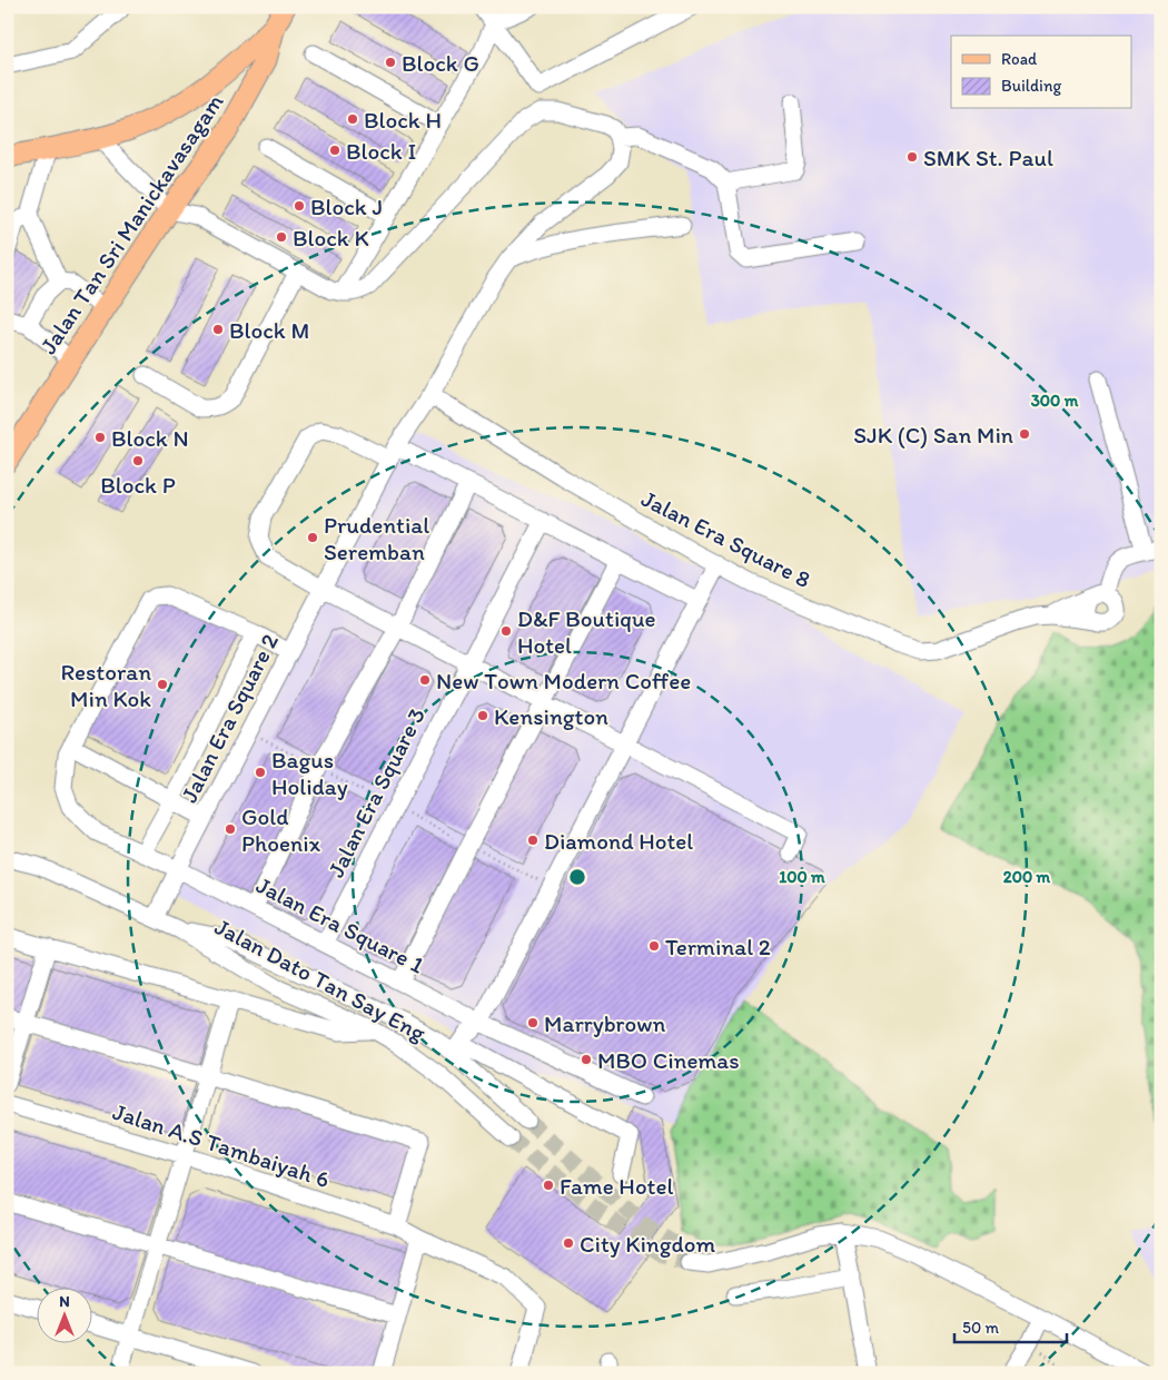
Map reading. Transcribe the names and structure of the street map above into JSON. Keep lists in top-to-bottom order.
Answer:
{
  "streets": {
    "main road": ["Jalan Tan Sri Manickavasagam"],
    "street": [
      "Jalan Era Square 8",
      "Jalan Era Square 2",
      "Jalan Era Square 3",
      "Jalan Era Square 1",
      "Jalan Dato Tan Say Eng",
      "Jalan A.S Tambaiyah 6"
    ]
  },
  "crossings": [
    ["Jalan Era Square 8", "Jalan Era Square 2"],
    ["Jalan Era Square 2", "Jalan Era Square 1"],
    ["Jalan Era Square 2", "Jalan Dato Tan Say Eng"],
    ["Jalan Era Square 3", "Jalan Era Square 1"]
  ],
  "places": [
    "Block G",
    "Block H",
    "Block I",
    "SMK St. Paul",
    "Block J",
    "Block K",
    "Block M",
    "SJK (C) San Min",
    "Block N",
    "Block P",
    "Prudential Seremban",
    "D&F Boutique Hotel",
    "New Town Modern Coffee",
    "Restoran Min Kok",
    "Kensington",
    "Bagus Holiday",
    "Gold Phoenix",
    "Diamond Hotel",
    "Terminal 2",
    "Marrybrown",
    "MBO Cinemas",
    "Fame Hotel",
    "City Kingdom"
  ],
  "legend": ["Road", "Building"],
  "scale_bar": "50 m",
  "north": "top",
  "rings": ["300 m", "100 m", "200 m"]
}
